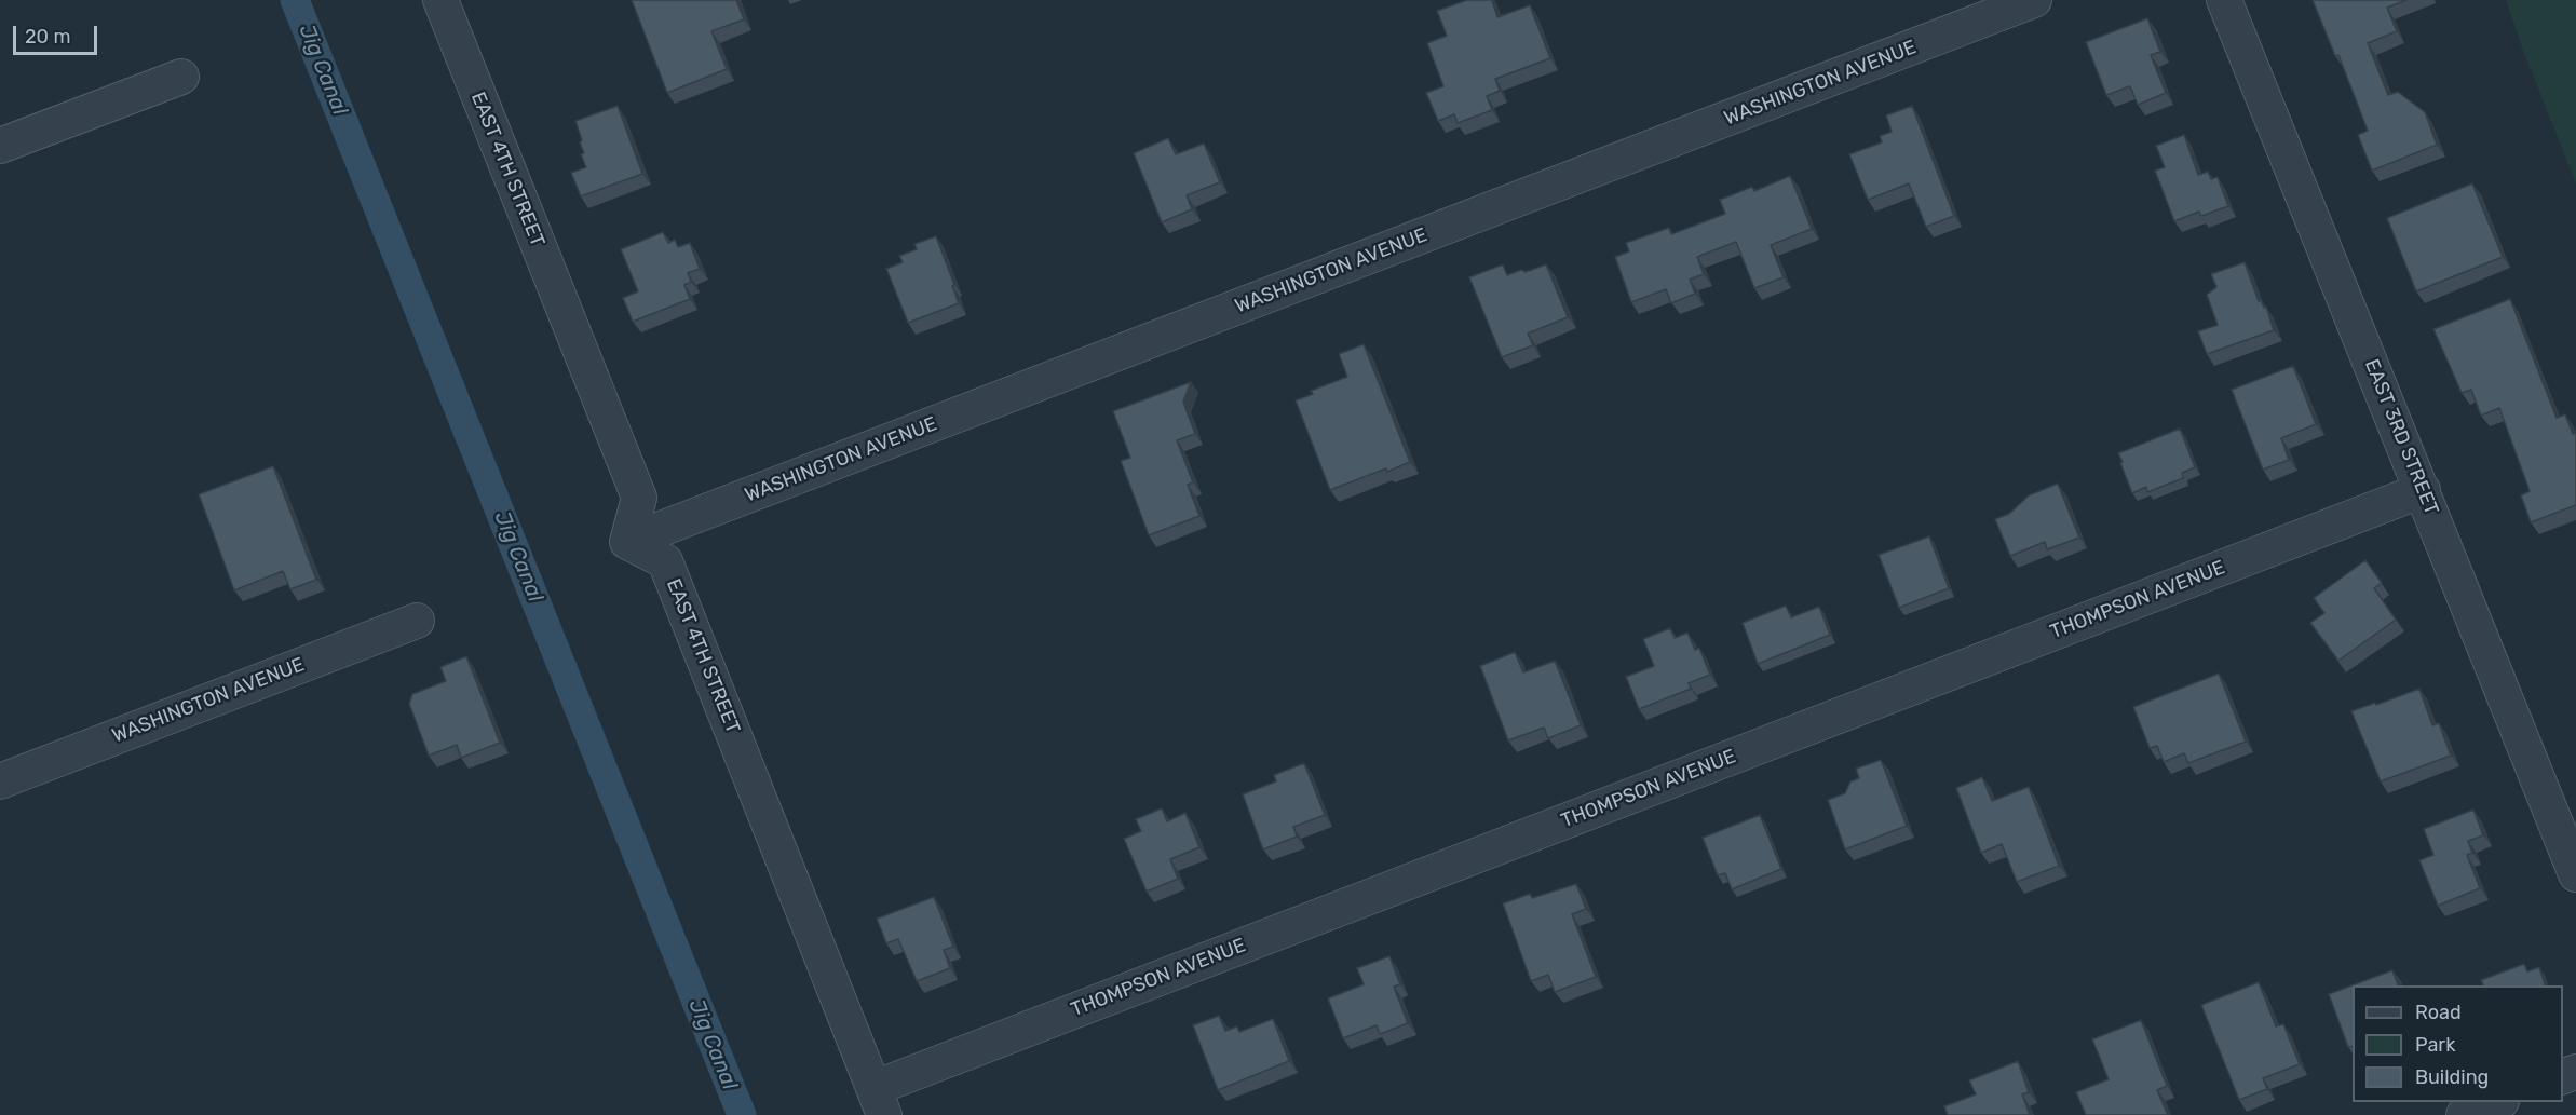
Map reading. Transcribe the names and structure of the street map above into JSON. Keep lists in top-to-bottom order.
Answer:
{
  "streets": {
    "street": [
      "WASHINGTON AVENUE",
      "EAST 4TH STREET",
      "EAST 3RD STREET",
      "THOMPSON AVENUE"
    ]
  },
  "crossings": [
    ["WASHINGTON AVENUE", "EAST 4TH STREET"],
    ["EAST 4TH STREET", "THOMPSON AVENUE"],
    ["EAST 3RD STREET", "THOMPSON AVENUE"]
  ],
  "water": ["Jig Canal"],
  "legend": ["Road", "Park", "Building"],
  "scale_bar": "20 m"
}
